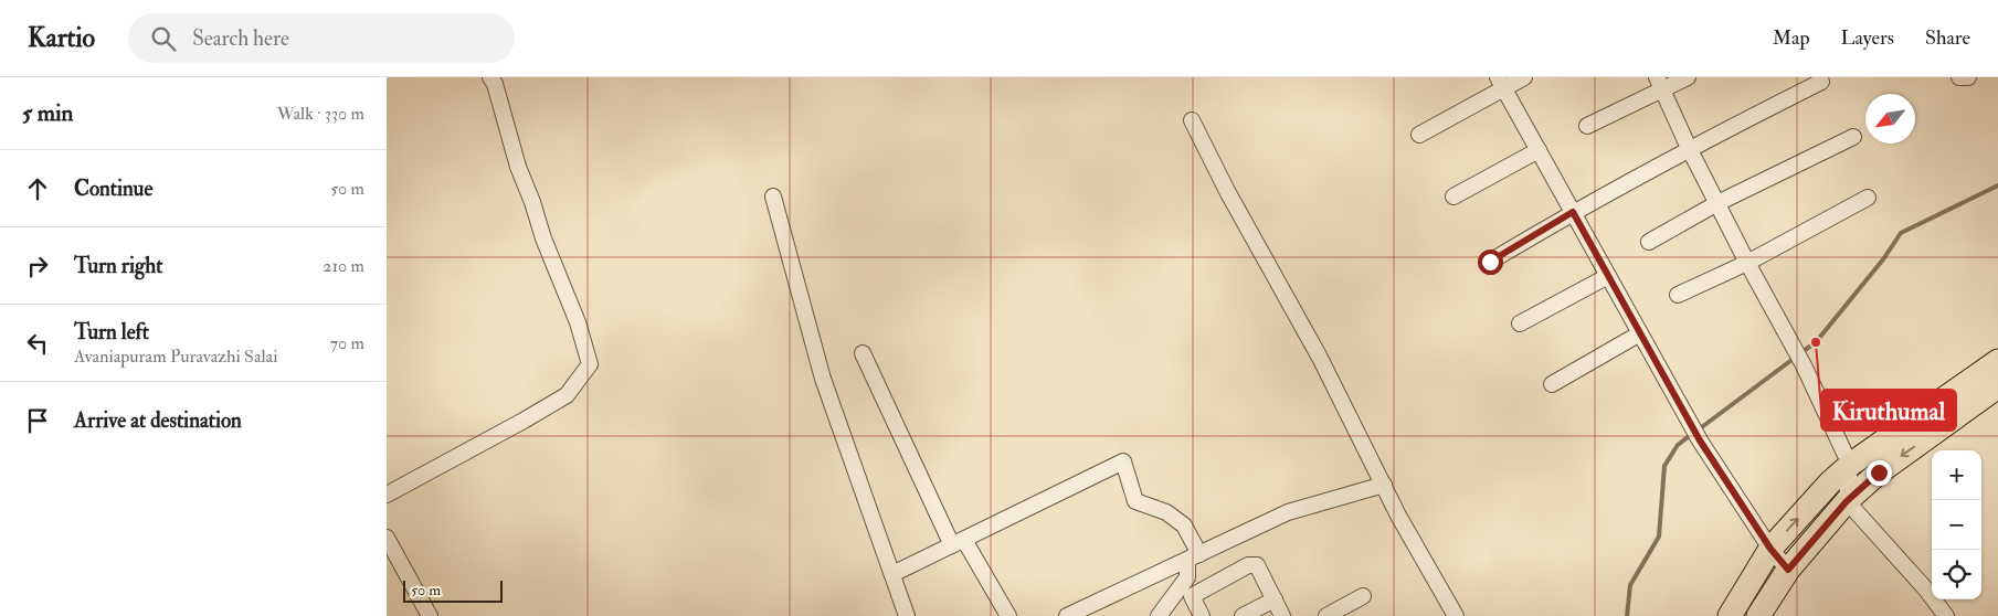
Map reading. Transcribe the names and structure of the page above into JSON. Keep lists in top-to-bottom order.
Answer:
{
  "places": ["Kiruthumal"],
  "scale_bar": "50 m",
  "north": "bottom left",
  "page": {
    "header": "Kartio",
    "search": "Search here",
    "nav": ["Map", "Layers", "Share"],
    "heading": ["5 min", "Walk · 330 m"],
    "list": [
      ["Continue", "50 m"],
      ["Turn right", "210 m"],
      ["Turn left", "Avaniapuram Puravazhi Salai", "70 m"],
      "Arrive at destination"
    ],
    "map_buttons": ["+", "−"],
    "scale": "50 m"
  }
}
